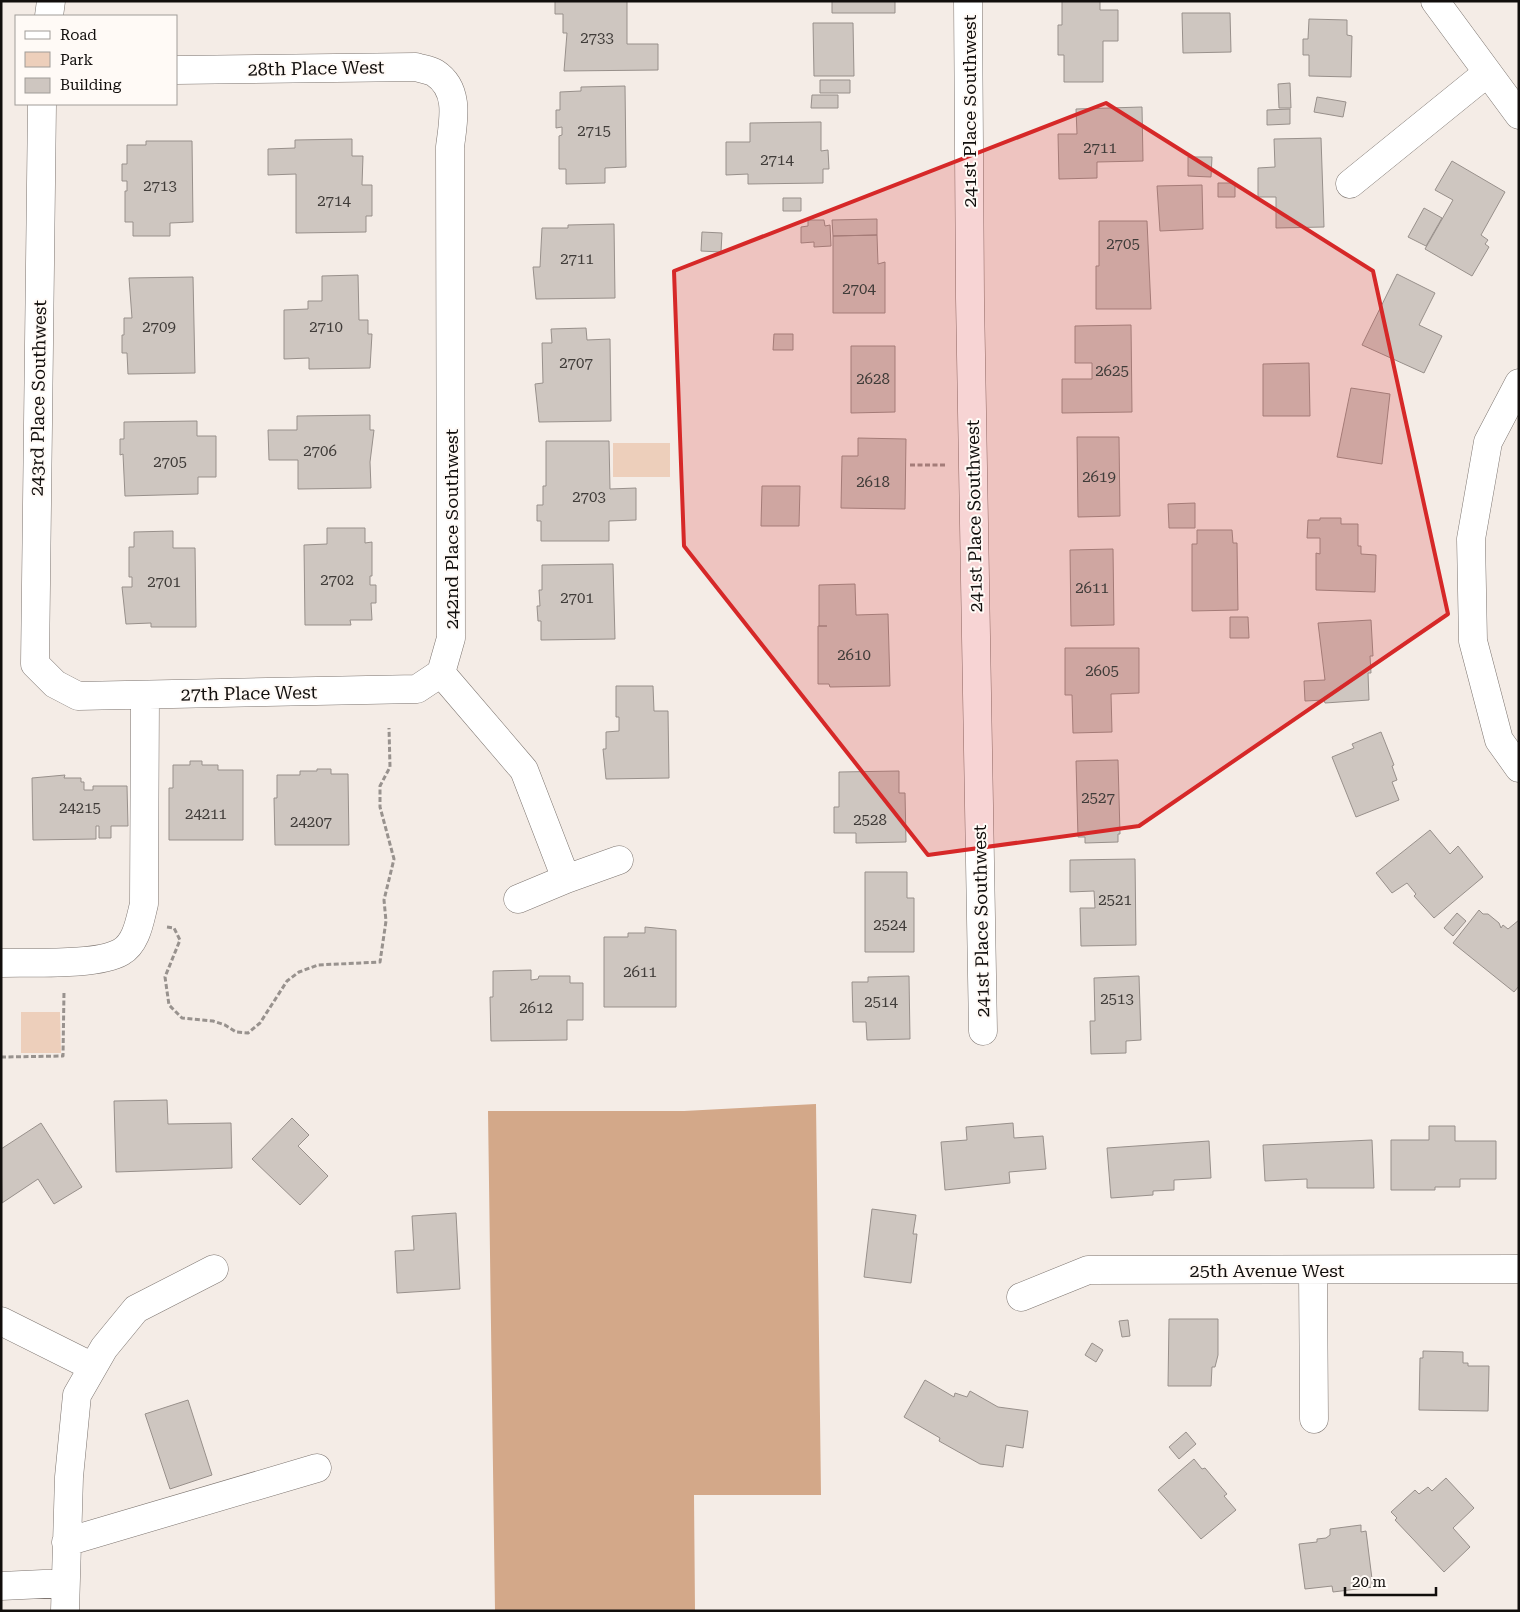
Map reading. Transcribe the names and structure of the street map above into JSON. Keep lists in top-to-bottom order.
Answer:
{
  "streets": {
    "street": [
      "28th Place West",
      "241st Place Southwest",
      "243rd Place Southwest",
      "242nd Place Southwest",
      "27th Place West",
      "25th Avenue West"
    ]
  },
  "crossings": [
    ["28th Place West", "242nd Place Southwest"],
    ["243rd Place Southwest", "27th Place West"],
    ["242nd Place Southwest", "27th Place West"]
  ],
  "house_numbers": [
    "2733",
    "2715",
    "2711",
    "2714",
    "2713",
    "2714",
    "2705",
    "2711",
    "2704",
    "2709",
    "2710",
    "2707",
    "2625",
    "2628",
    "2706",
    "2705",
    "2619",
    "2618",
    "2703",
    "2702",
    "2701",
    "2611",
    "2701",
    "2610",
    "2605",
    "2527",
    "24215",
    "24211",
    "2528",
    "24207",
    "2521",
    "2524",
    "2611",
    "2513",
    "2514",
    "2612"
  ],
  "legend": ["Road", "Park", "Building"],
  "scale_bar": "20 m"
}
